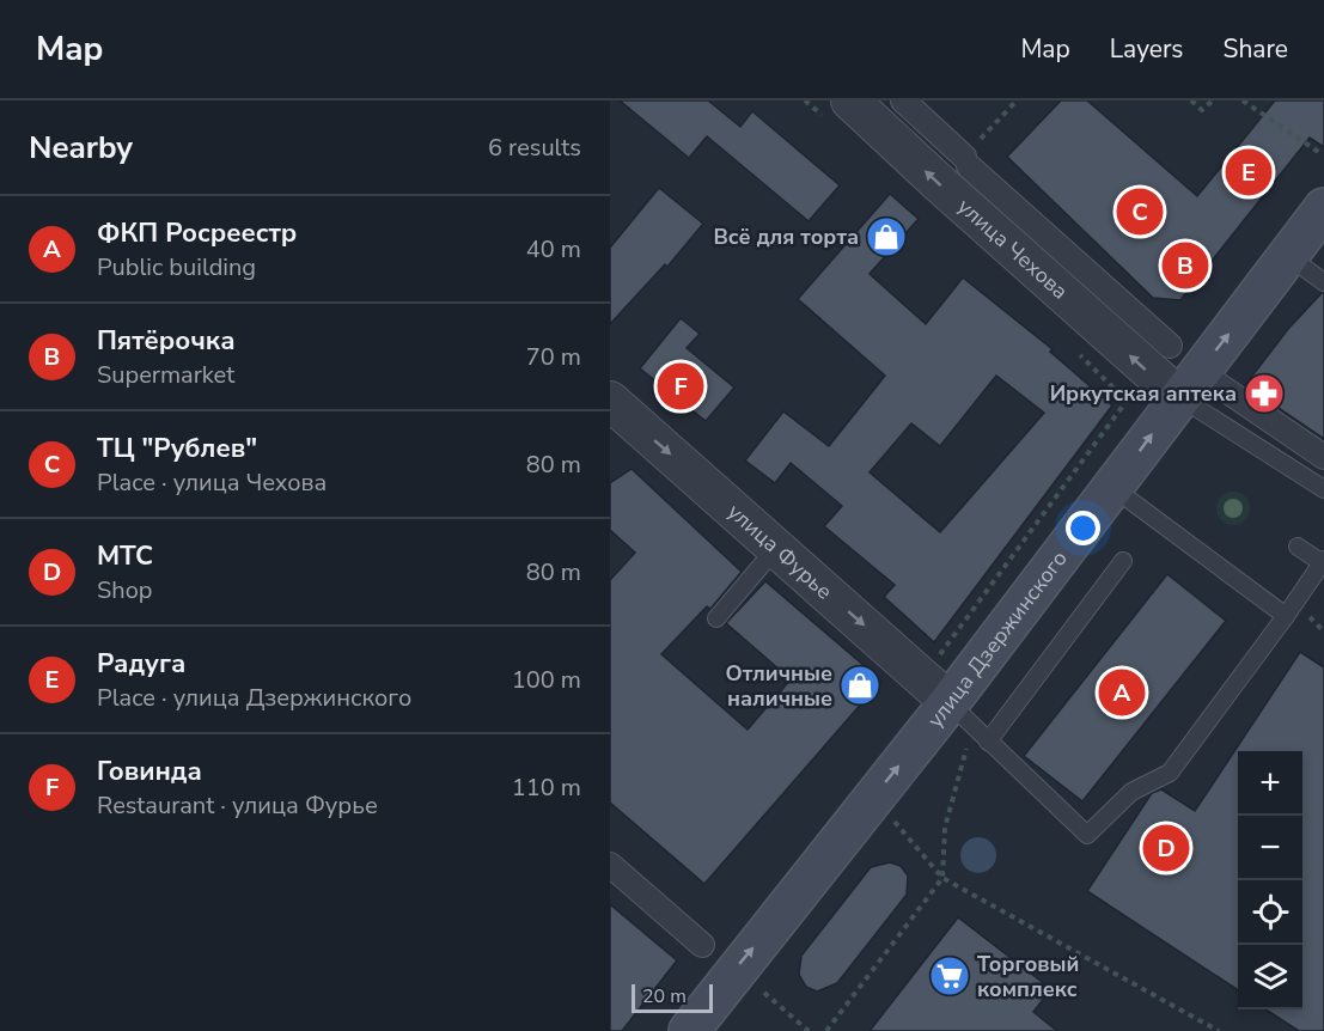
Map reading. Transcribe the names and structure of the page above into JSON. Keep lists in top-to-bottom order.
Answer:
{
  "streets": {
    "main road": ["улица Дзержинского"],
    "street": ["улица Чехова", "улица Фурье"]
  },
  "crossings": [
    ["улица Чехова", "улица Дзержинского"],
    ["улица Фурье", "улица Дзержинского"]
  ],
  "one_way": ["улица Фурье", "улица Дзержинского"],
  "places": {
    "shop": ["Всё для торта", "Отличные наличные"],
    "pharmacy": ["Иркутская аптека"],
    "supermarket": ["Торговый комплекс"]
  },
  "scale_bar": "20 m",
  "page": {
    "header": "Map",
    "nav": ["Map", "Layers", "Share"],
    "heading": ["Nearby", "6 results"],
    "pins": [
      "E",
      "C",
      "B",
      "F",
      "A",
      "D"
    ],
    "list": [
      {
        "mark": "A",
        "name": "ФКП Росреестр",
        "note": "Public building",
        "value": "40 m"
      },
      {
        "mark": "B",
        "name": "Пятёрочка",
        "note": "Supermarket",
        "value": "70 m"
      },
      {
        "mark": "C",
        "name": "ТЦ \"Рублев\"",
        "note": "Place · улица Чехова",
        "value": "80 m"
      },
      {
        "mark": "D",
        "name": "МТС",
        "note": "Shop",
        "value": "80 m"
      },
      {
        "mark": "E",
        "name": "Радуга",
        "note": "Place · улица Дзержинского",
        "value": "100 m"
      },
      {
        "mark": "F",
        "name": "Говинда",
        "note": "Restaurant · улица Фурье",
        "value": "110 m"
      }
    ],
    "map_buttons": ["+", "−"],
    "scale": "20 m"
  }
}
